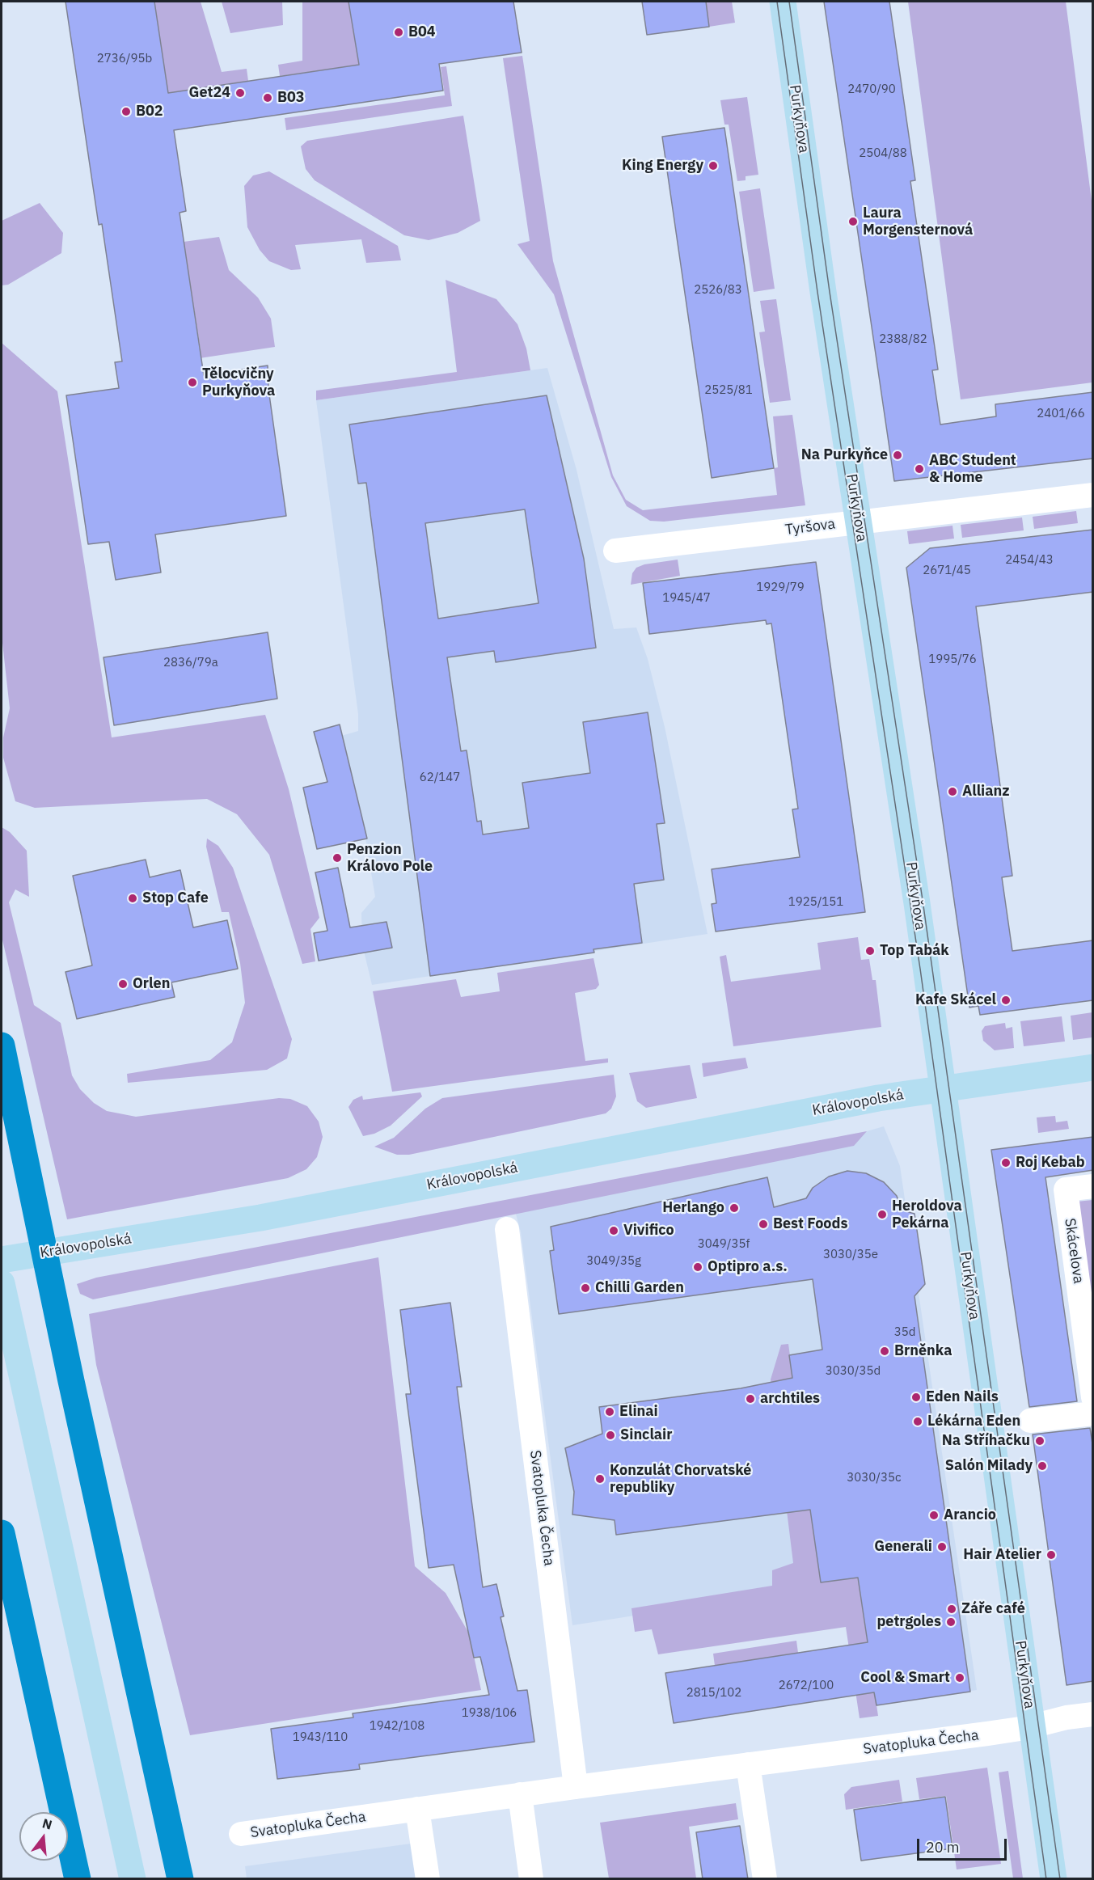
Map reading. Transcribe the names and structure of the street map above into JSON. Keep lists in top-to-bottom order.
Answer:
{
  "streets": {
    "street": [
      "Purkyňova",
      "Tyršova",
      "Královopolská",
      "Skácelova",
      "Svatopluka Čecha"
    ]
  },
  "crossings": [
    ["Purkyňova", "Tyršova"],
    ["Purkyňova", "Královopolská"],
    ["Purkyňova", "Svatopluka Čecha"]
  ],
  "places": [
    "B04",
    "Get24",
    "B03",
    "B02",
    "King Energy",
    "Laura Morgensternová",
    "Tělocvičny Purkyňova",
    "Na Purkyňce",
    "ABC Student & Home",
    "Allianz",
    "Penzion Královo Pole",
    "Stop Cafe",
    "Top Tabák",
    "Orlen",
    "Kafe Skácel",
    "Roj Kebab",
    "Herlango",
    "Heroldova Pekárna",
    "Best Foods",
    "Vivifico",
    "Optipro a.s.",
    "Chilli Garden",
    "Brněnka",
    "Eden Nails",
    "archtiles",
    "Elinai",
    "Lékárna Eden",
    "Sinclair",
    "Na Stříhačku",
    "Salón Milady",
    "Konzulát Chorvatské republiky",
    "Arancio",
    "Generali",
    "Hair Atelier",
    "Záře café",
    "petrgoles",
    "Cool & Smart"
  ],
  "house_numbers": [
    "2736/95b",
    "2470/90",
    "2504/88",
    "2526/83",
    "2388/82",
    "2525/81",
    "2401/66",
    "2454/43",
    "2671/45",
    "1929/79",
    "1945/47",
    "1995/76",
    "2836/79a",
    "62/147",
    "1925/151",
    "3049/35f",
    "3030/35e",
    "3049/35g",
    "35d",
    "3030/35d",
    "3030/35c",
    "2672/100",
    "2815/102",
    "1938/106",
    "1942/108",
    "1943/110"
  ],
  "scale_bar": "20 m",
  "north": "top"
}
